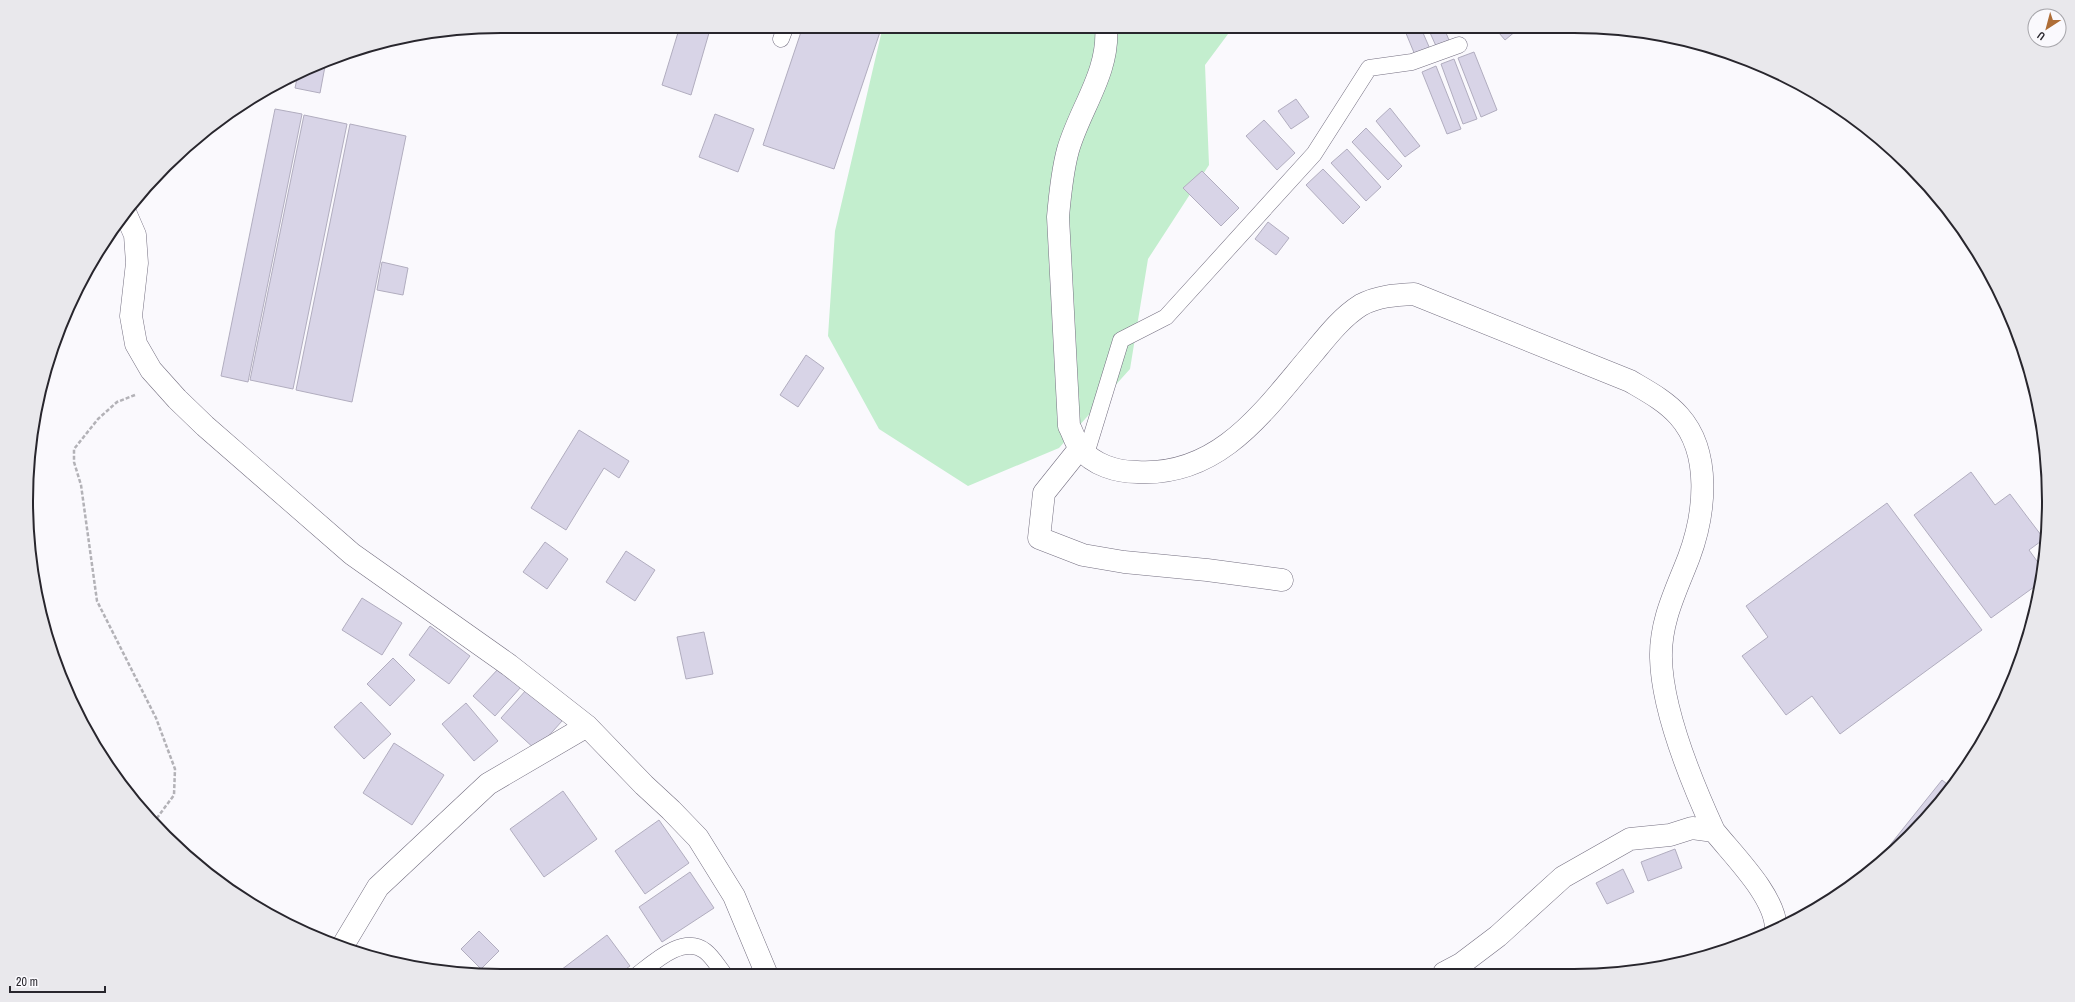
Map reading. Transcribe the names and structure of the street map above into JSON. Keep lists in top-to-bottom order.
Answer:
{
  "scale_bar": "20 m",
  "north": "bottom left"
}
